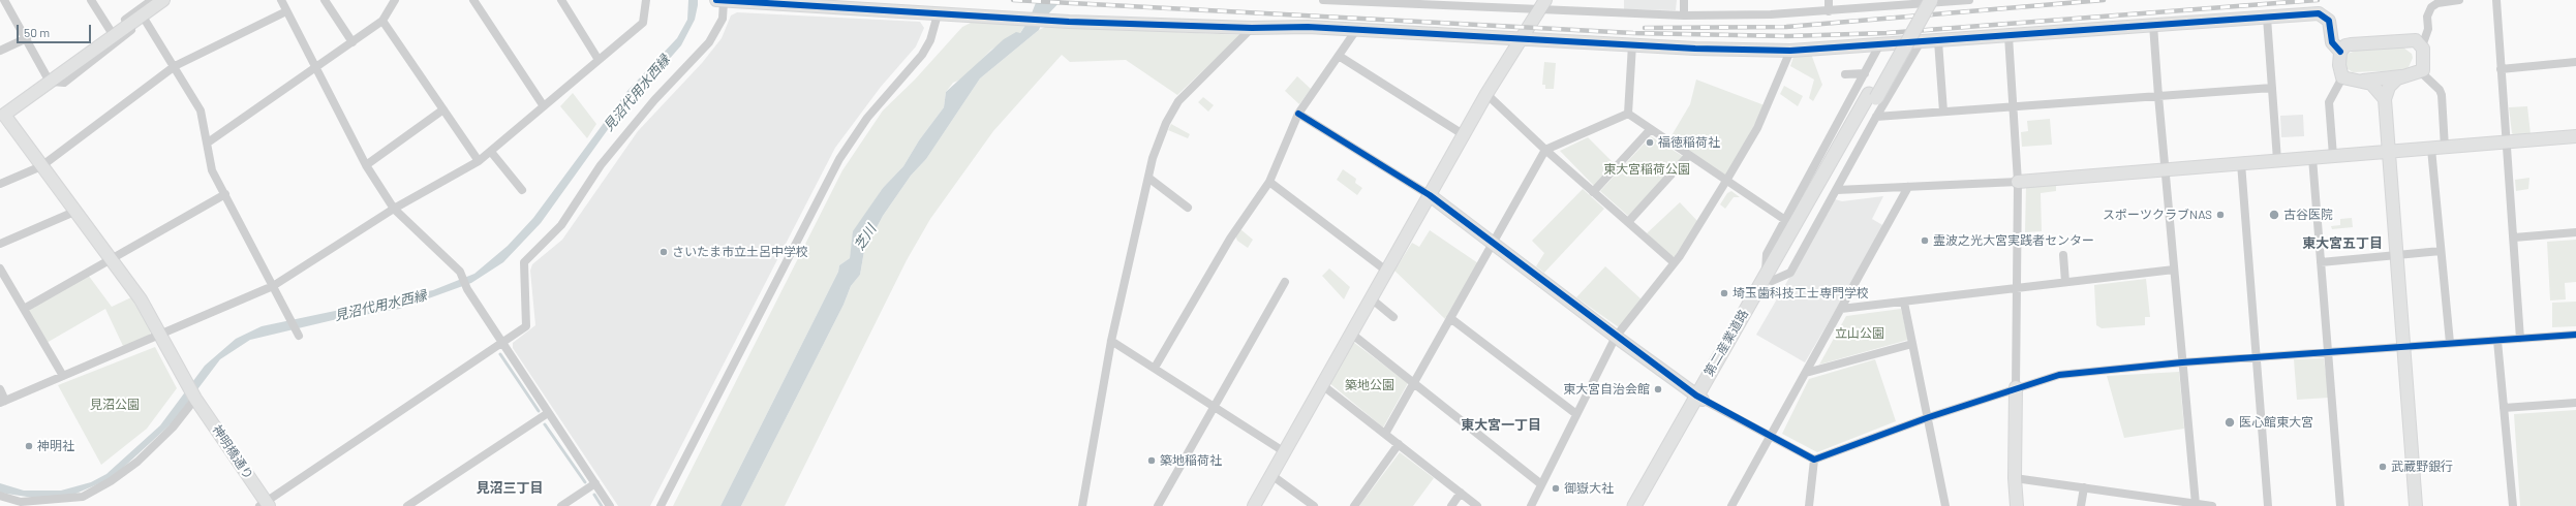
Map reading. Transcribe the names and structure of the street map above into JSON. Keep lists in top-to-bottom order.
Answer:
{
  "streets": {
    "main road": ["第二産業道路"],
    "street": ["神明橋通り"]
  },
  "districts": ["東大宮五丁目", "東大宮一丁目", "見沼三丁目"],
  "water": ["見沼代用水西縁", "芝川"],
  "parks": [
    "東大宮稲荷公園",
    "立山公園",
    "築地公園",
    "見沼公園"
  ],
  "places": [
    "福徳稲荷社",
    "スポーツクラブNAS",
    "古谷医院",
    "霊波之光大宮実践者センター",
    "さいたま市立土呂中学校",
    "埼玉歯科技工士専門学校",
    "東大宮自治会館",
    "医心館東大宮",
    "神明社",
    "築地稲荷社",
    "武蔵野銀行",
    "御嶽大社"
  ],
  "scale_bar": "50 m"
}
